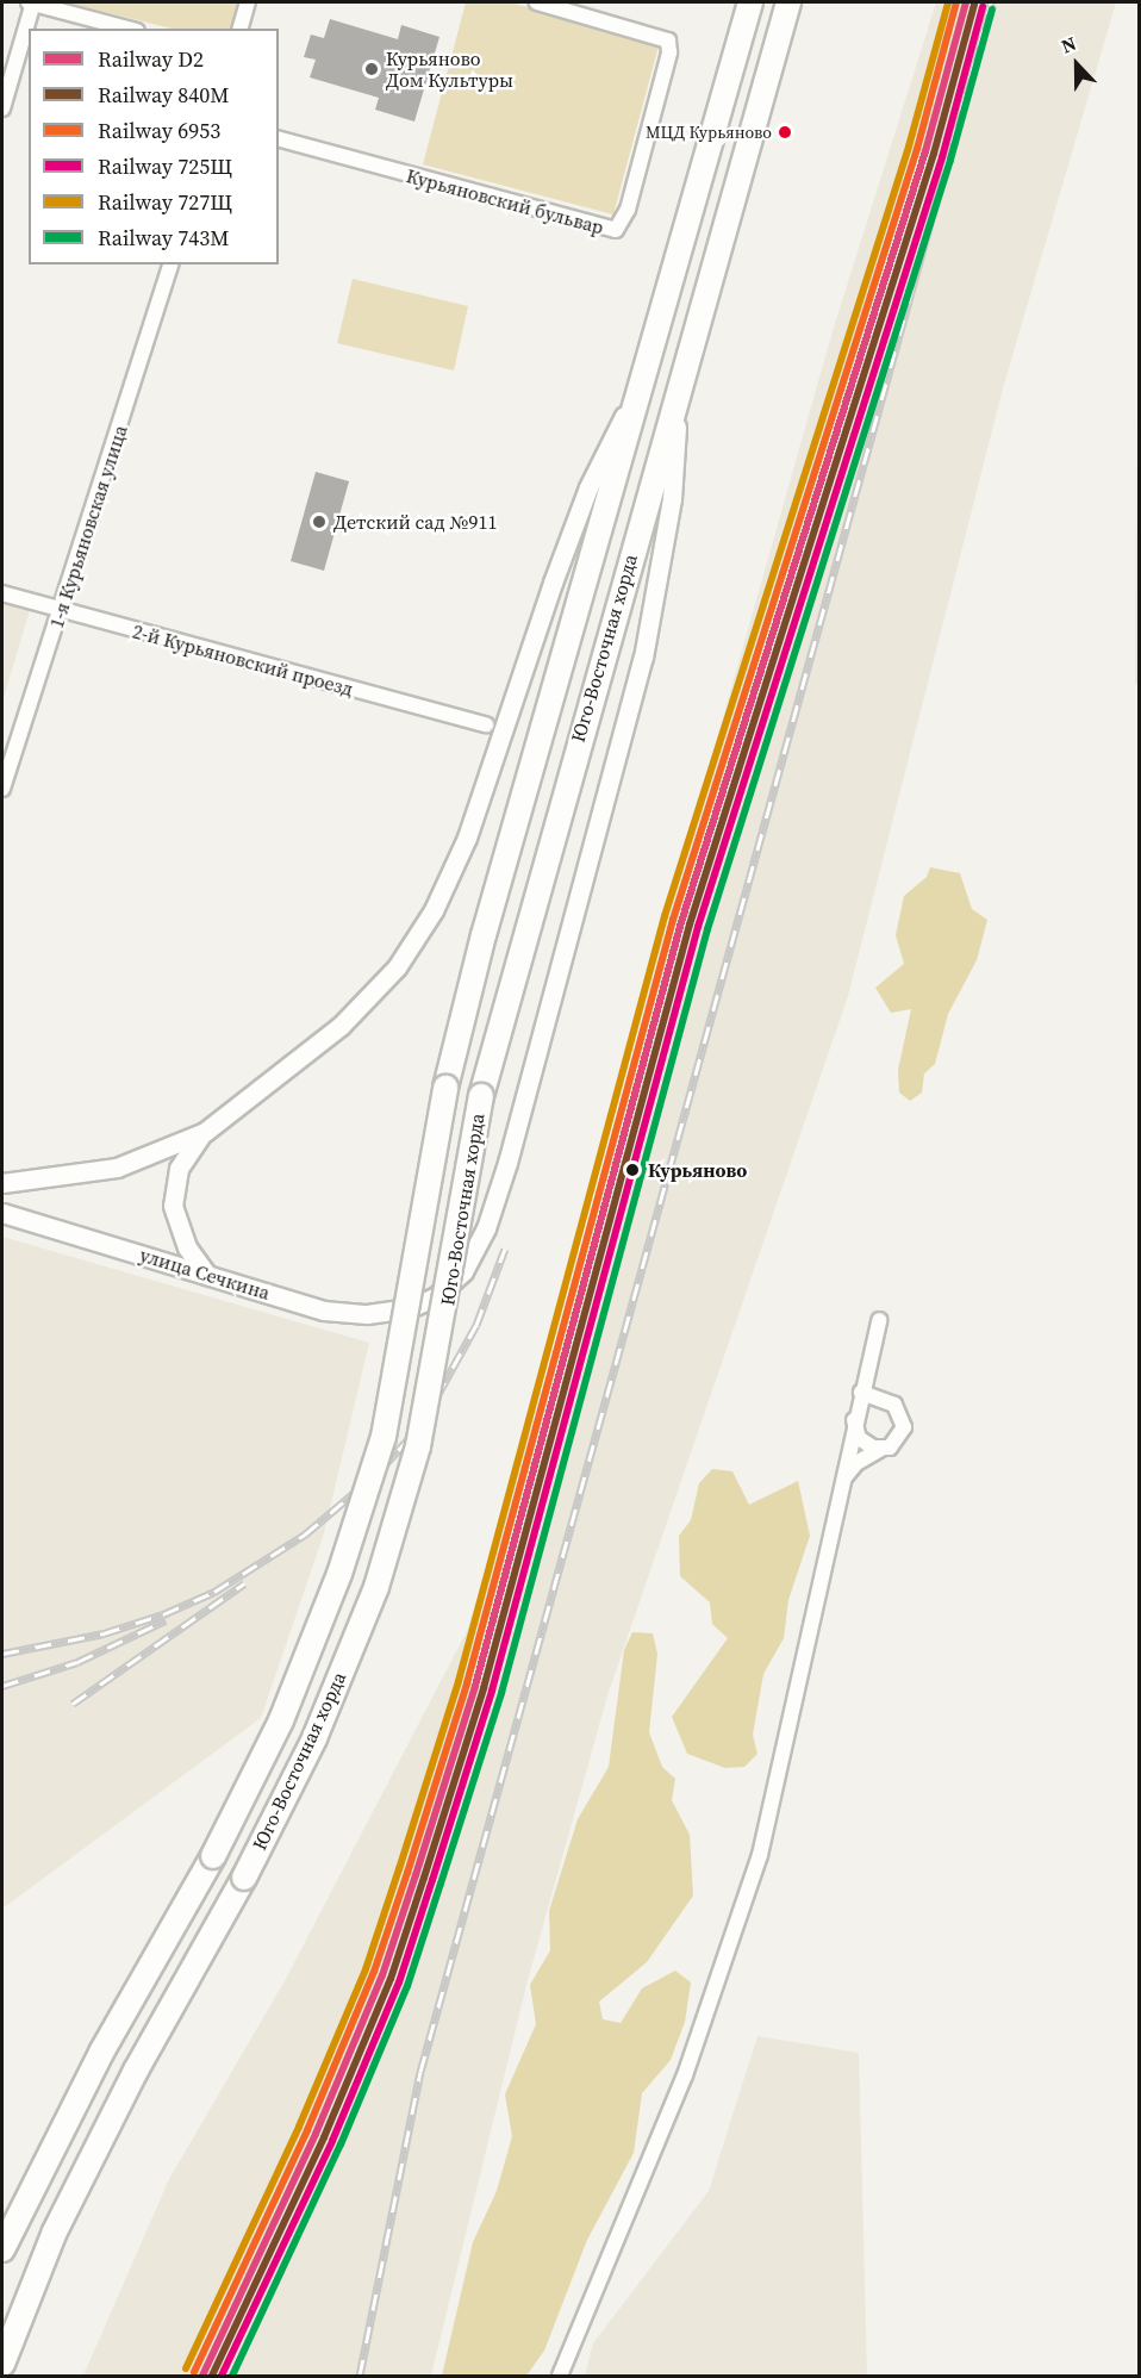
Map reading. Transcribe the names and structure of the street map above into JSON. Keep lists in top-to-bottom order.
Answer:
{
  "streets": {
    "main road": ["Юго-Восточная хорда"],
    "street": [
      "Курьяновский бульвар",
      "1-я Курьяновская улица",
      "2-й Курьяновский проезд",
      "улица Сечкина"
    ]
  },
  "crossings": [
    ["1-я Курьяновская улица", "2-й Курьяновский проезд"],
    ["Юго-Восточная хорда", "улица Сечкина"]
  ],
  "places": [
    "Курьяново Дом Культуры",
    "МЦД Курьяново",
    "Детский сад №911",
    "Курьяново"
  ],
  "lines": [
    "rail line D2",
    "rail line 6953",
    "rail line 727Щ",
    "rail line 840М",
    "rail line 725Щ",
    "rail line 743М"
  ],
  "legend": [
    "Railway D2",
    "Railway 840М",
    "Railway 6953",
    "Railway 725Щ",
    "Railway 727Щ",
    "Railway 743М"
  ],
  "north": "top"
}
